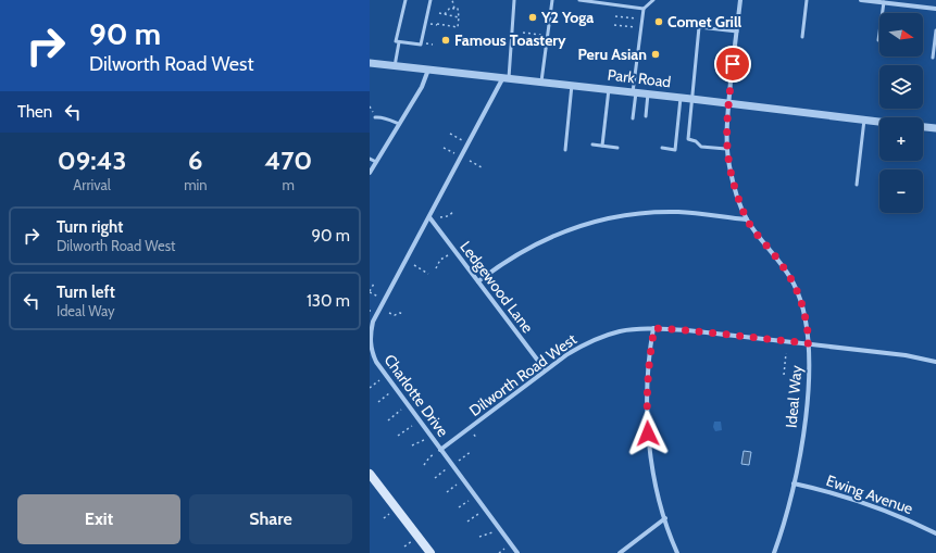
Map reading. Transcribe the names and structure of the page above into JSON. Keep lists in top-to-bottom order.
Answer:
{
  "streets": {
    "street": [
      "Park Road",
      "Ledgewood Lane",
      "Dilworth Road West",
      "Charlotte Drive",
      "Ideal Way",
      "Ewing Avenue"
    ]
  },
  "crossings": [
    ["Park Road", "Charlotte Drive"],
    ["Park Road", "Ideal Way"],
    ["Ledgewood Lane", "Dilworth Road West"],
    ["Ledgewood Lane", "Charlotte Drive"],
    ["Dilworth Road West", "Charlotte Drive"],
    ["Dilworth Road West", "Ideal Way"],
    ["Ideal Way", "Ewing Avenue"]
  ],
  "places": [
    "Y2 Yoga",
    "Comet Grill",
    "Famous Toastery",
    "Peru Asian"
  ],
  "north": "right",
  "page": {
    "turn": ["90 m", "Dilworth Road West"],
    "map_buttons": ["+", "−"],
    "then": "Then",
    "eta": [
      "09:43",
      "Arrival",
      "6",
      "min",
      "470",
      "m"
    ],
    "list": [
      {
        "name": "Turn right",
        "note": "Dilworth Road West",
        "value": "90 m"
      },
      {
        "name": "Turn left",
        "note": "Ideal Way",
        "value": "130 m"
      }
    ],
    "buttons": ["Exit", "Share"]
  }
}
